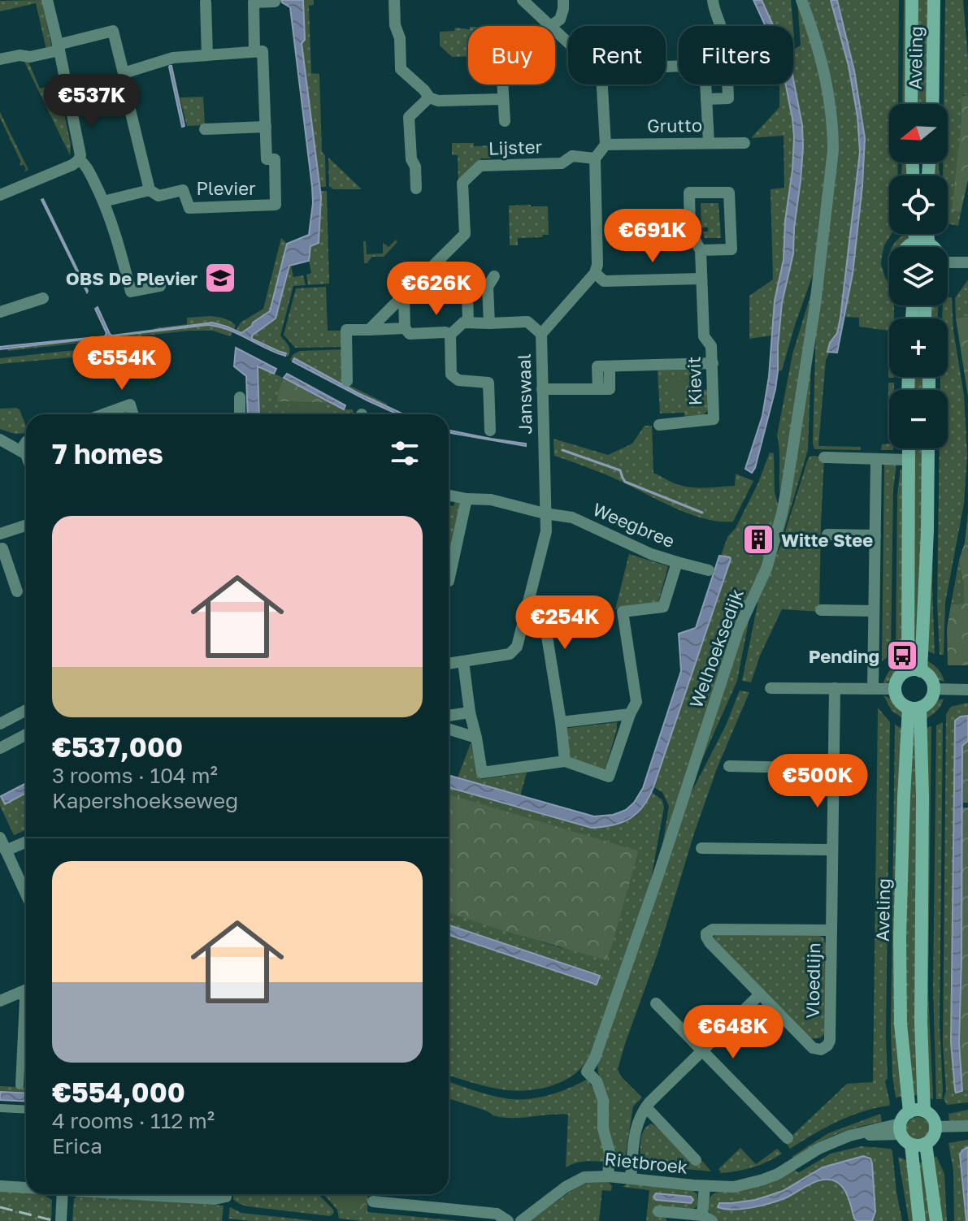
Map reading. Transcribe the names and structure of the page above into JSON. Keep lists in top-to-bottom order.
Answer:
{
  "streets": {
    "main road": ["Aveling"],
    "street": [
      "Grutto",
      "Lijster",
      "Plevier",
      "Kievit",
      "Janswaal",
      "Weegbree",
      "Welhoeksedijk",
      "Vloedlijn",
      "Rietbroek"
    ]
  },
  "crossings": [
    ["Aveling", "Rietbroek"],
    ["Janswaal", "Weegbree"],
    ["Welhoeksedijk", "Rietbroek"]
  ],
  "places": {
    "school or university": ["OBS De Plevier"],
    "building": ["Witte Stee"],
    "bus stop": ["Pending"]
  },
  "north": "left",
  "page": {
    "chip": ["Buy", "Rent", "Filters"],
    "price": [
      "€537K",
      "€691K",
      "€626K",
      "€554K",
      "€254K",
      "€500K",
      "€648K"
    ],
    "map_buttons": ["+", "−"],
    "heading": "7 homes",
    "list": [
      {
        "name": "€537,000",
        "note": "3 rooms · 104 m² · Kapershoekseweg"
      },
      {
        "name": "€554,000",
        "note": "4 rooms · 112 m² · Erica"
      }
    ]
  }
}
